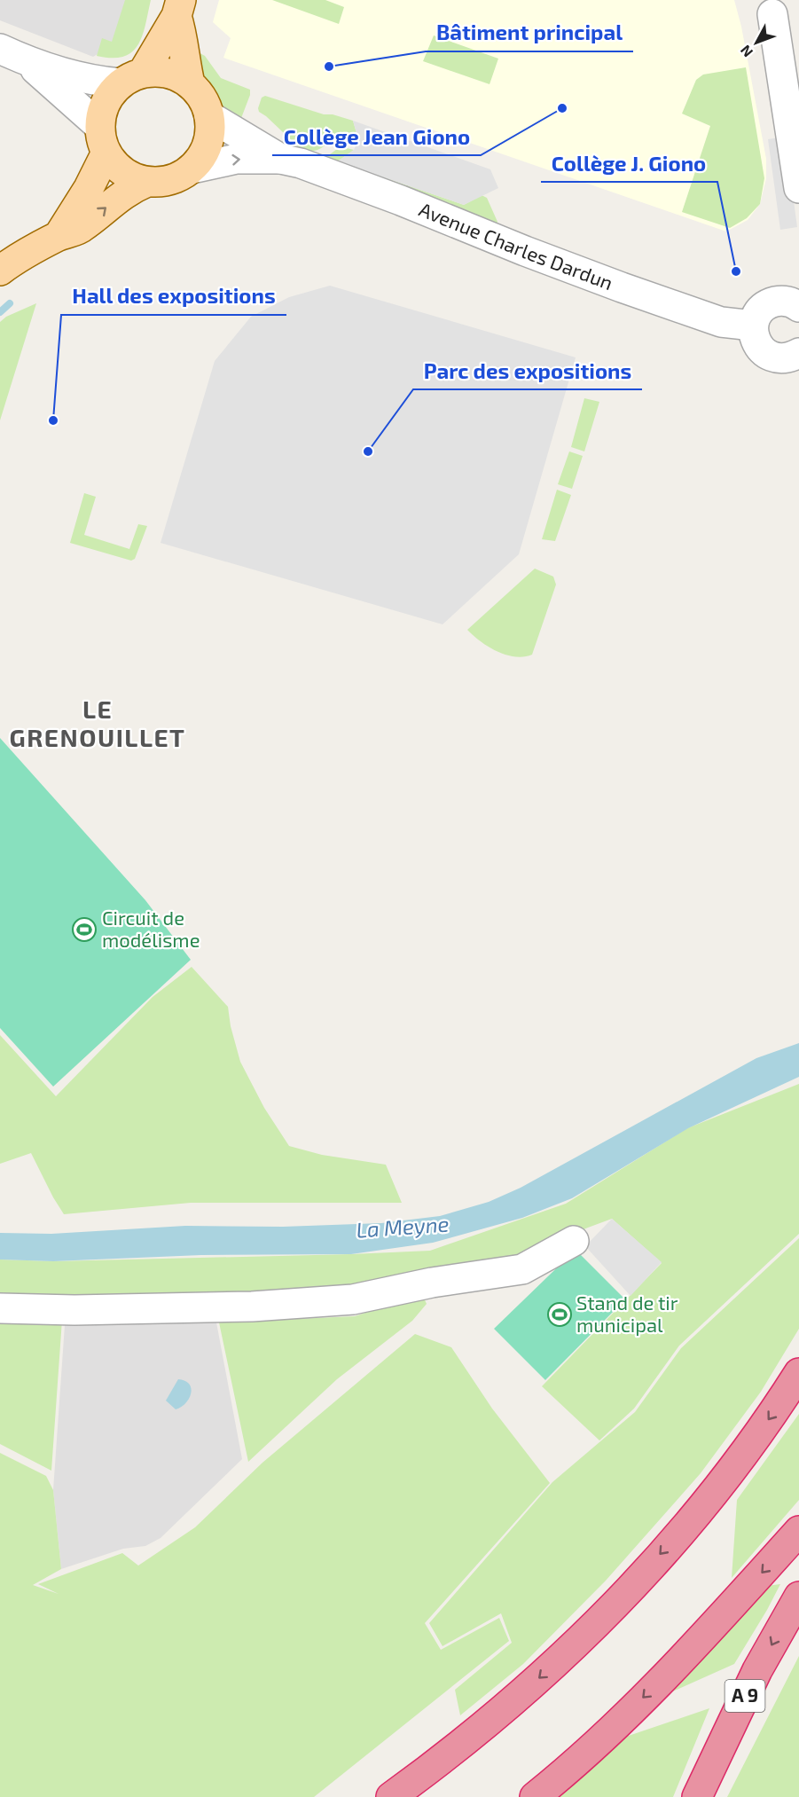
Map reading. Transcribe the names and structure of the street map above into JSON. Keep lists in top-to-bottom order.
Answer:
{
  "streets": {
    "highway": ["A 9"],
    "street": ["Avenue Charles Dardun"]
  },
  "districts": ["LE GRENOUILLET"],
  "water": ["La Meyne"],
  "places": {
    "other": [
      "Bâtiment principal",
      "Collège Jean Giono",
      "Collège J. Giono",
      "Hall des expositions",
      "Parc des expositions"
    ],
    "sports": ["Circuit de modélisme", "Stand de tir municipal"]
  },
  "north": "bottom left"
}
